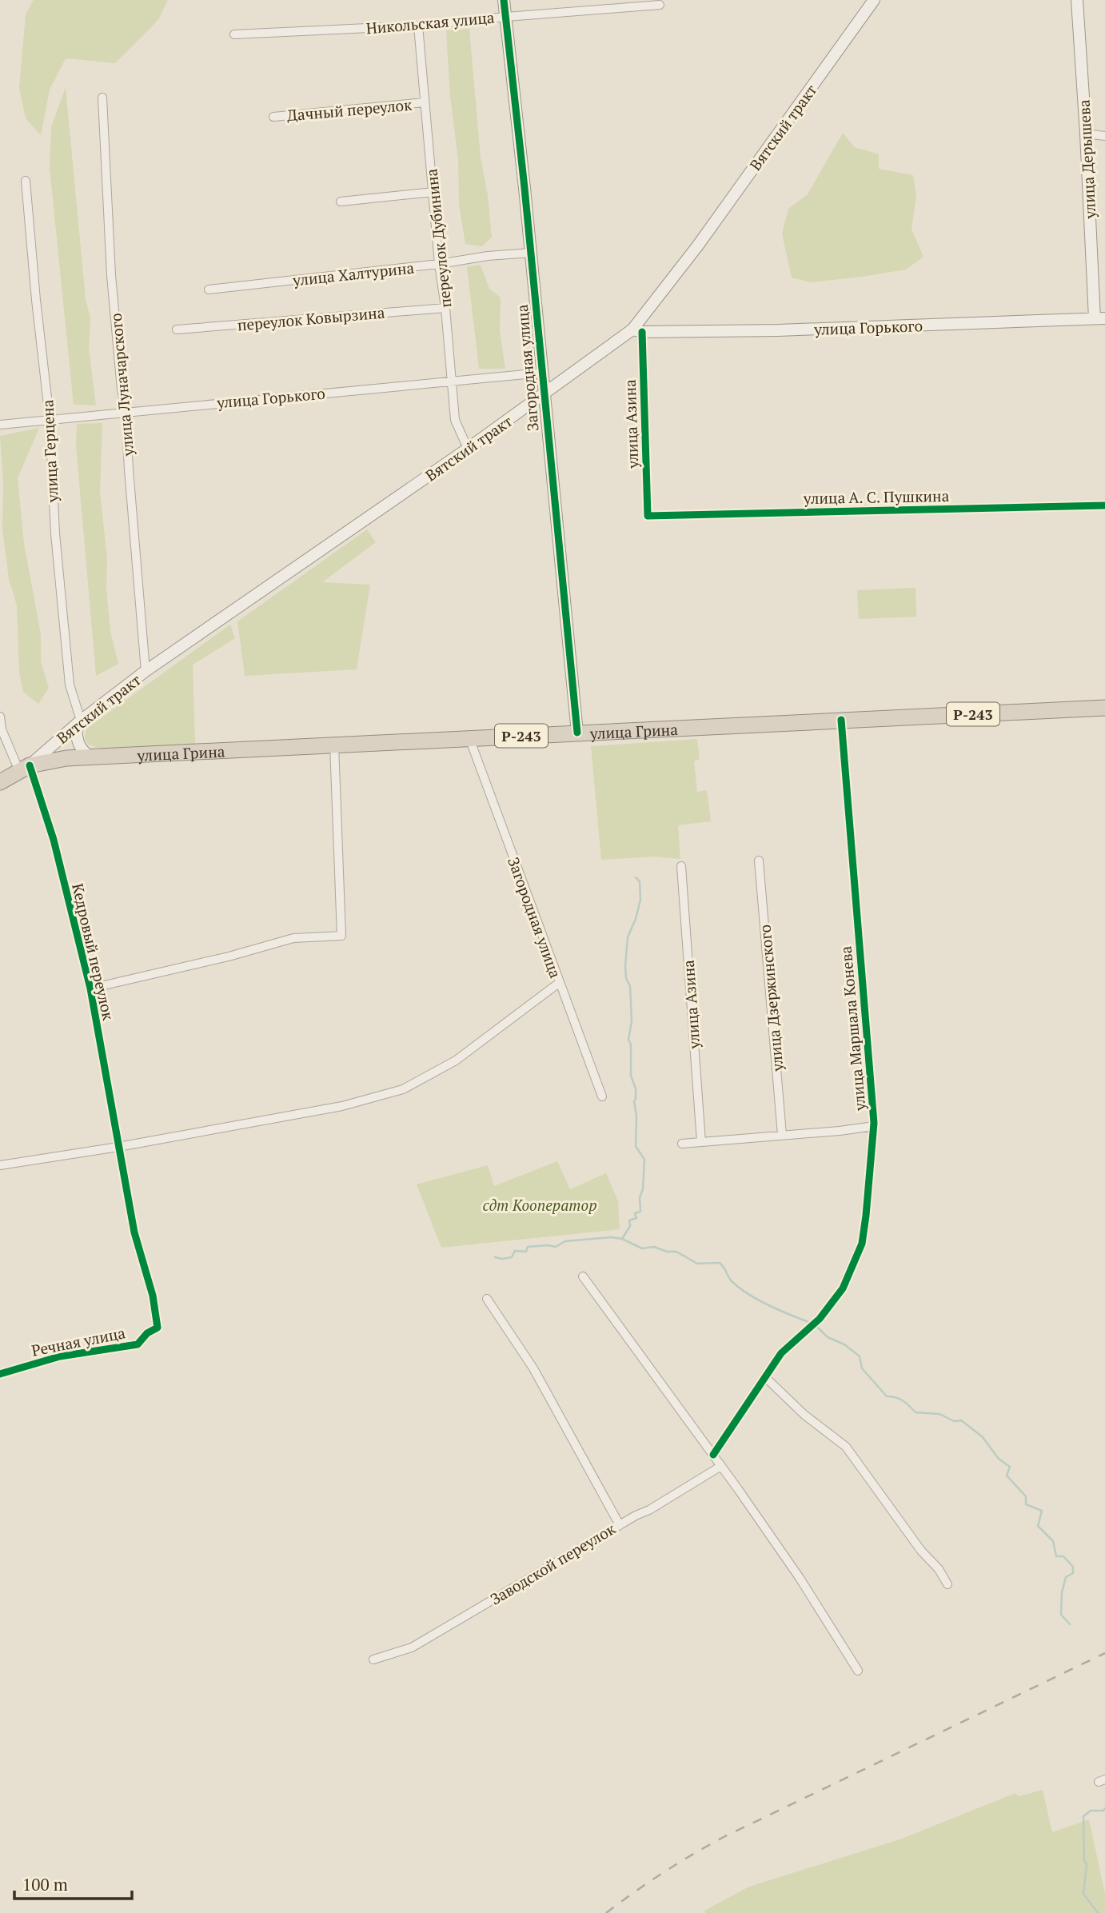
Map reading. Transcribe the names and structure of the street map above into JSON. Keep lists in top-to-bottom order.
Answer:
{
  "streets": {
    "highway": ["Р-243", "улица Грина"],
    "street": [
      "Никольская улица",
      "Дачный переулок",
      "Вятский тракт",
      "улица Дерышева",
      "переулок Дубинина",
      "улица Халтурина",
      "переулок Ковырзина",
      "улица Горького",
      "Загородная улица",
      "улица Луначарского",
      "улица Азина",
      "улица Герцена",
      "улица А. С. Пушкина",
      "Кедровый переулок",
      "улица Дзержинского",
      "улица Маршала Конева",
      "Речная улица",
      "Заводской переулок"
    ]
  },
  "crossings": [
    ["Никольская улица", "переулок Дубинина"],
    ["Никольская улица", "Загородная улица"],
    ["Дачный переулок", "переулок Дубинина"],
    ["Вятский тракт", "переулок Дубинина"],
    ["Вятский тракт", "улица Горького"],
    ["Вятский тракт", "Загородная улица"],
    ["Вятский тракт", "улица Луначарского"],
    ["Вятский тракт", "улица Азина"],
    ["Вятский тракт", "улица Герцена"],
    ["Вятский тракт", "Р-243"],
    ["Вятский тракт", "улица Грина"],
    ["Вятский тракт", "Кедровый переулок"],
    ["улица Дерышева", "улица Горького"],
    ["переулок Дубинина", "улица Халтурина"],
    ["переулок Дубинина", "переулок Ковырзина"],
    ["переулок Дубинина", "улица Горького"],
    ["улица Халтурина", "Загородная улица"],
    ["улица Горького", "Загородная улица"],
    ["улица Горького", "улица Луначарского"],
    ["улица Горького", "улица Азина"],
    ["улица Горького", "улица Герцена"],
    ["Загородная улица", "улица Грина"],
    ["улица Азина", "улица А. С. Пушкина"],
    ["Р-243", "улица Грина"],
    ["Р-243", "Кедровый переулок"],
    ["улица Грина", "Кедровый переулок"],
    ["улица Грина", "улица Маршала Конева"],
    ["Кедровый переулок", "Речная улица"]
  ],
  "parks": ["сдт Кооператор"],
  "scale_bar": "100 m"
}
